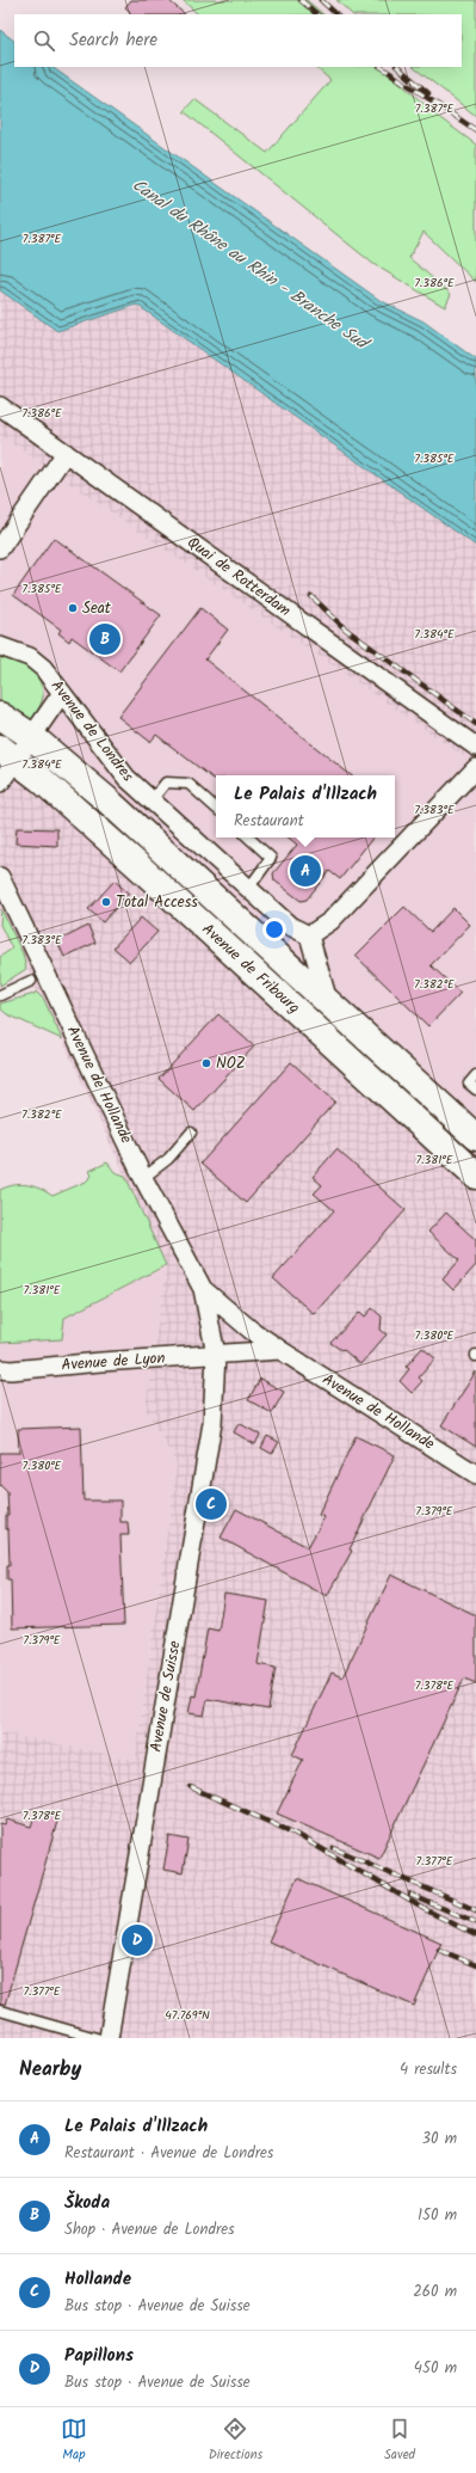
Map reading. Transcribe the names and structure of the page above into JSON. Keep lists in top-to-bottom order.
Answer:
{
  "streets": {
    "main road": ["Avenue de Fribourg"],
    "street": [
      "Quai de Rotterdam",
      "Avenue de Londres",
      "Avenue de Hollande",
      "Avenue de Lyon",
      "Avenue de Suisse"
    ]
  },
  "crossings": [
    ["Avenue de Hollande", "Avenue de Lyon"],
    ["Avenue de Hollande", "Avenue de Suisse"],
    ["Avenue de Lyon", "Avenue de Suisse"]
  ],
  "water": ["Canal du Rhône au Rhin - Branche Sud"],
  "places": ["Seat", "Total Access", "NOZ"],
  "page": {
    "search": "Search here",
    "pins": [
      "B",
      "A",
      "C",
      "D"
    ],
    "popup": ["Le Palais d'Illzach", "Restaurant"],
    "heading": ["Nearby", "4 results"],
    "list": [
      {
        "mark": "A",
        "name": "Le Palais d'Illzach",
        "note": "Restaurant · Avenue de Londres",
        "value": "30 m"
      },
      {
        "mark": "B",
        "name": "Škoda",
        "note": "Shop · Avenue de Londres",
        "value": "150 m"
      },
      {
        "mark": "C",
        "name": "Hollande",
        "note": "Bus stop · Avenue de Suisse",
        "value": "260 m"
      },
      {
        "mark": "D",
        "name": "Papillons",
        "note": "Bus stop · Avenue de Suisse",
        "value": "450 m"
      }
    ],
    "nav": ["Map", "Directions", "Saved"]
  },
  "coordinates": [
    "7.387°E",
    "7.386°E",
    "7.385°E",
    "7.384°E",
    "7.383°E",
    "7.382°E",
    "7.381°E",
    "7.380°E",
    "7.379°E",
    "7.378°E",
    "7.377°E",
    "47.769°N"
  ]
}
